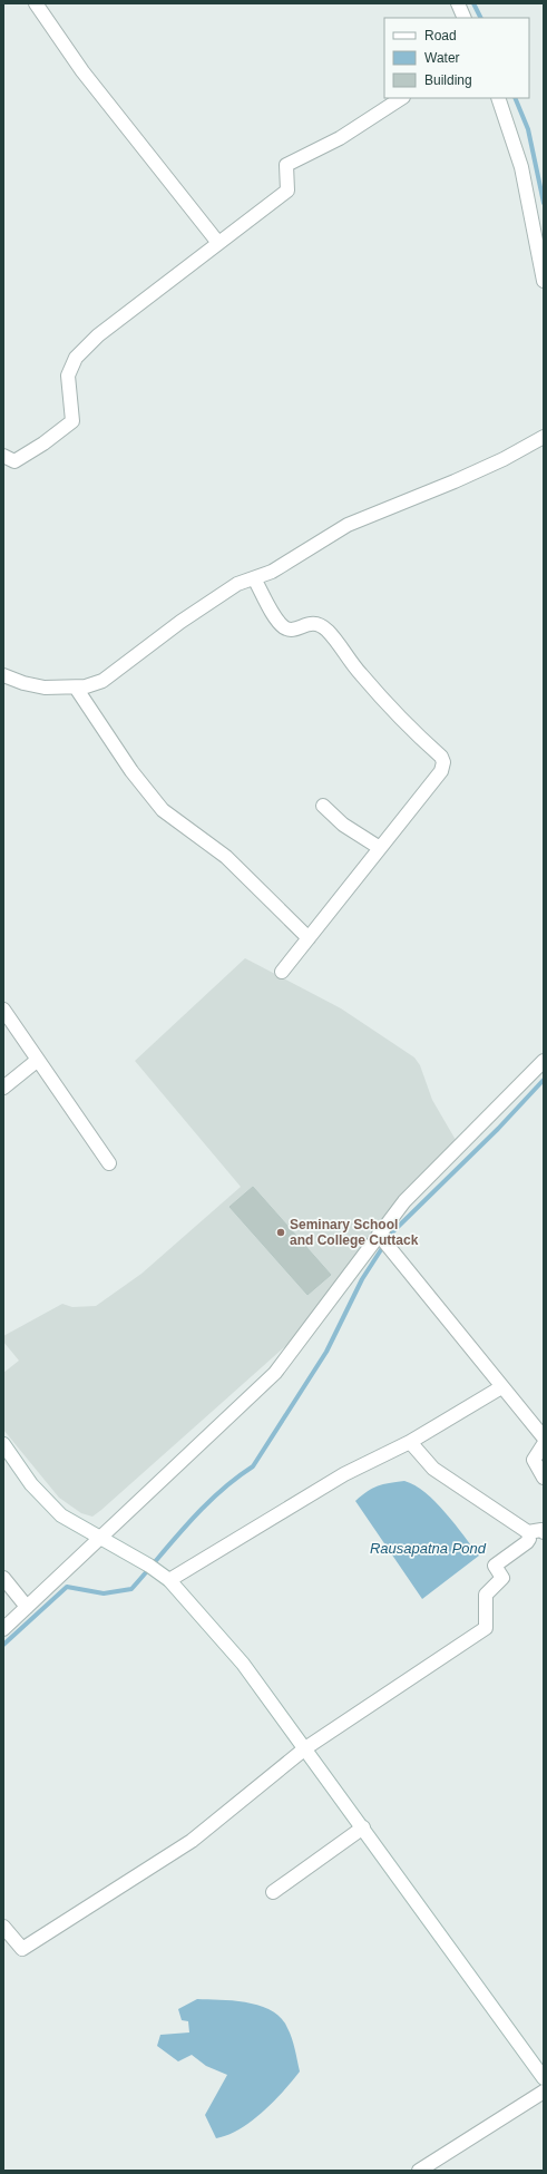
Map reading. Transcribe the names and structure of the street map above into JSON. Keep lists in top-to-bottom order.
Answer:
{
  "water": ["Rausapatna Pond"],
  "places": ["Seminary School and College Cuttack"],
  "legend": ["Road", "Water", "Building"]
}
